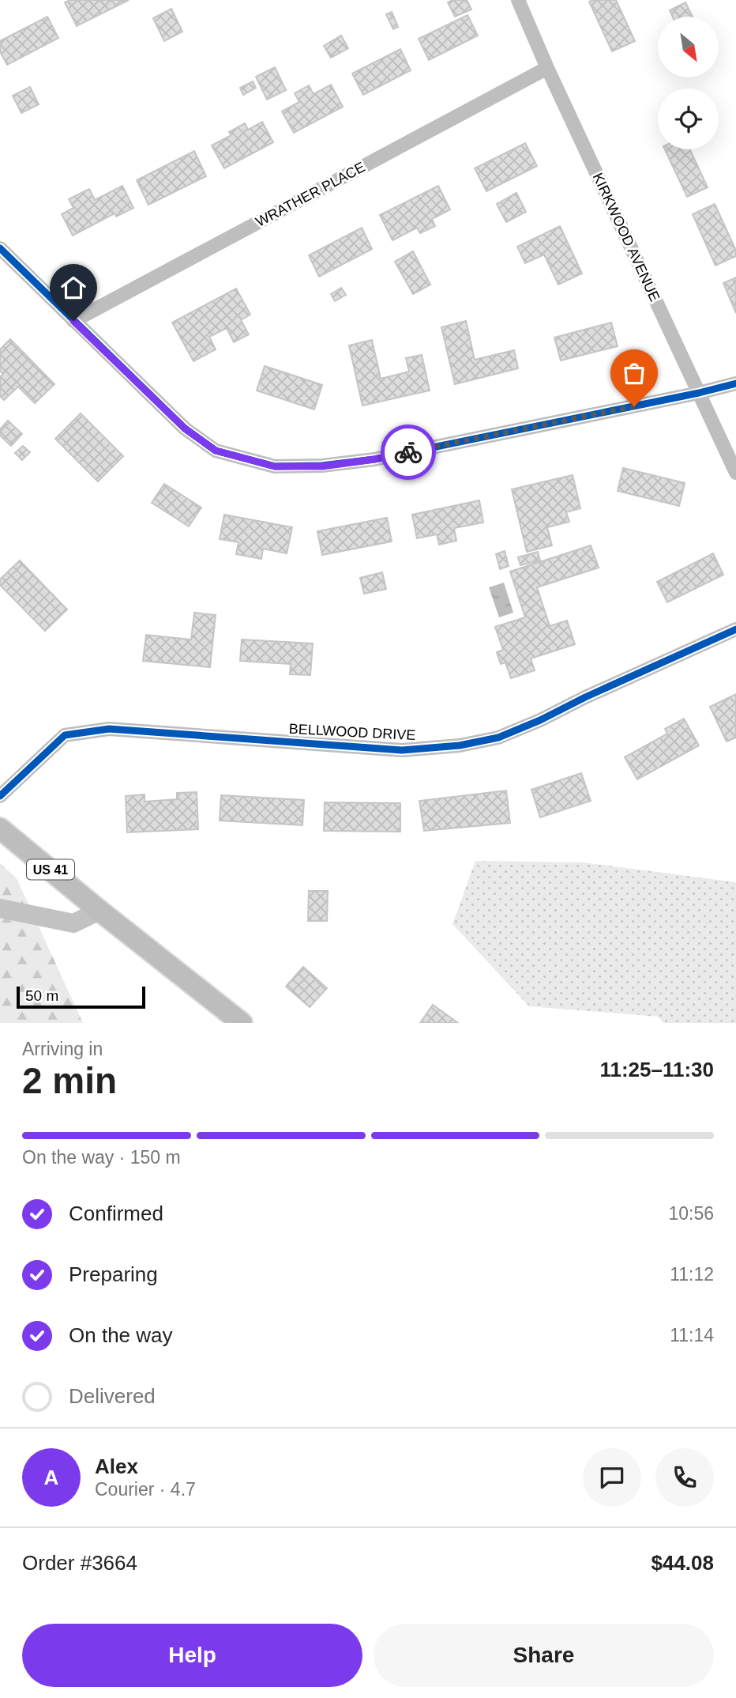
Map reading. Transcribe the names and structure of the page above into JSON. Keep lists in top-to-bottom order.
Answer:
{
  "streets": {
    "main road": ["US 41"],
    "street": ["WRATHER PLACE", "KIRKWOOD AVENUE", "BELLWOOD DRIVE"]
  },
  "crossings": [
    ["WRATHER PLACE", "KIRKWOOD AVENUE"]
  ],
  "scale_bar": "50 m",
  "north": "bottom right",
  "page": {
    "scale": "50 m",
    "heading": ["2 min", "Arriving in", "11:25–11:30"],
    "panel": [
      "Alex",
      "Courier · 4.7",
      "Order #3664",
      "$44.08"
    ],
    "bar": "On the way · 150 m",
    "list": [
      ["Confirmed", "10:56"],
      ["Preparing", "11:12"],
      ["On the way", "11:14"],
      "Delivered"
    ],
    "round": "A",
    "buttons": ["Help", "Share"]
  }
}
